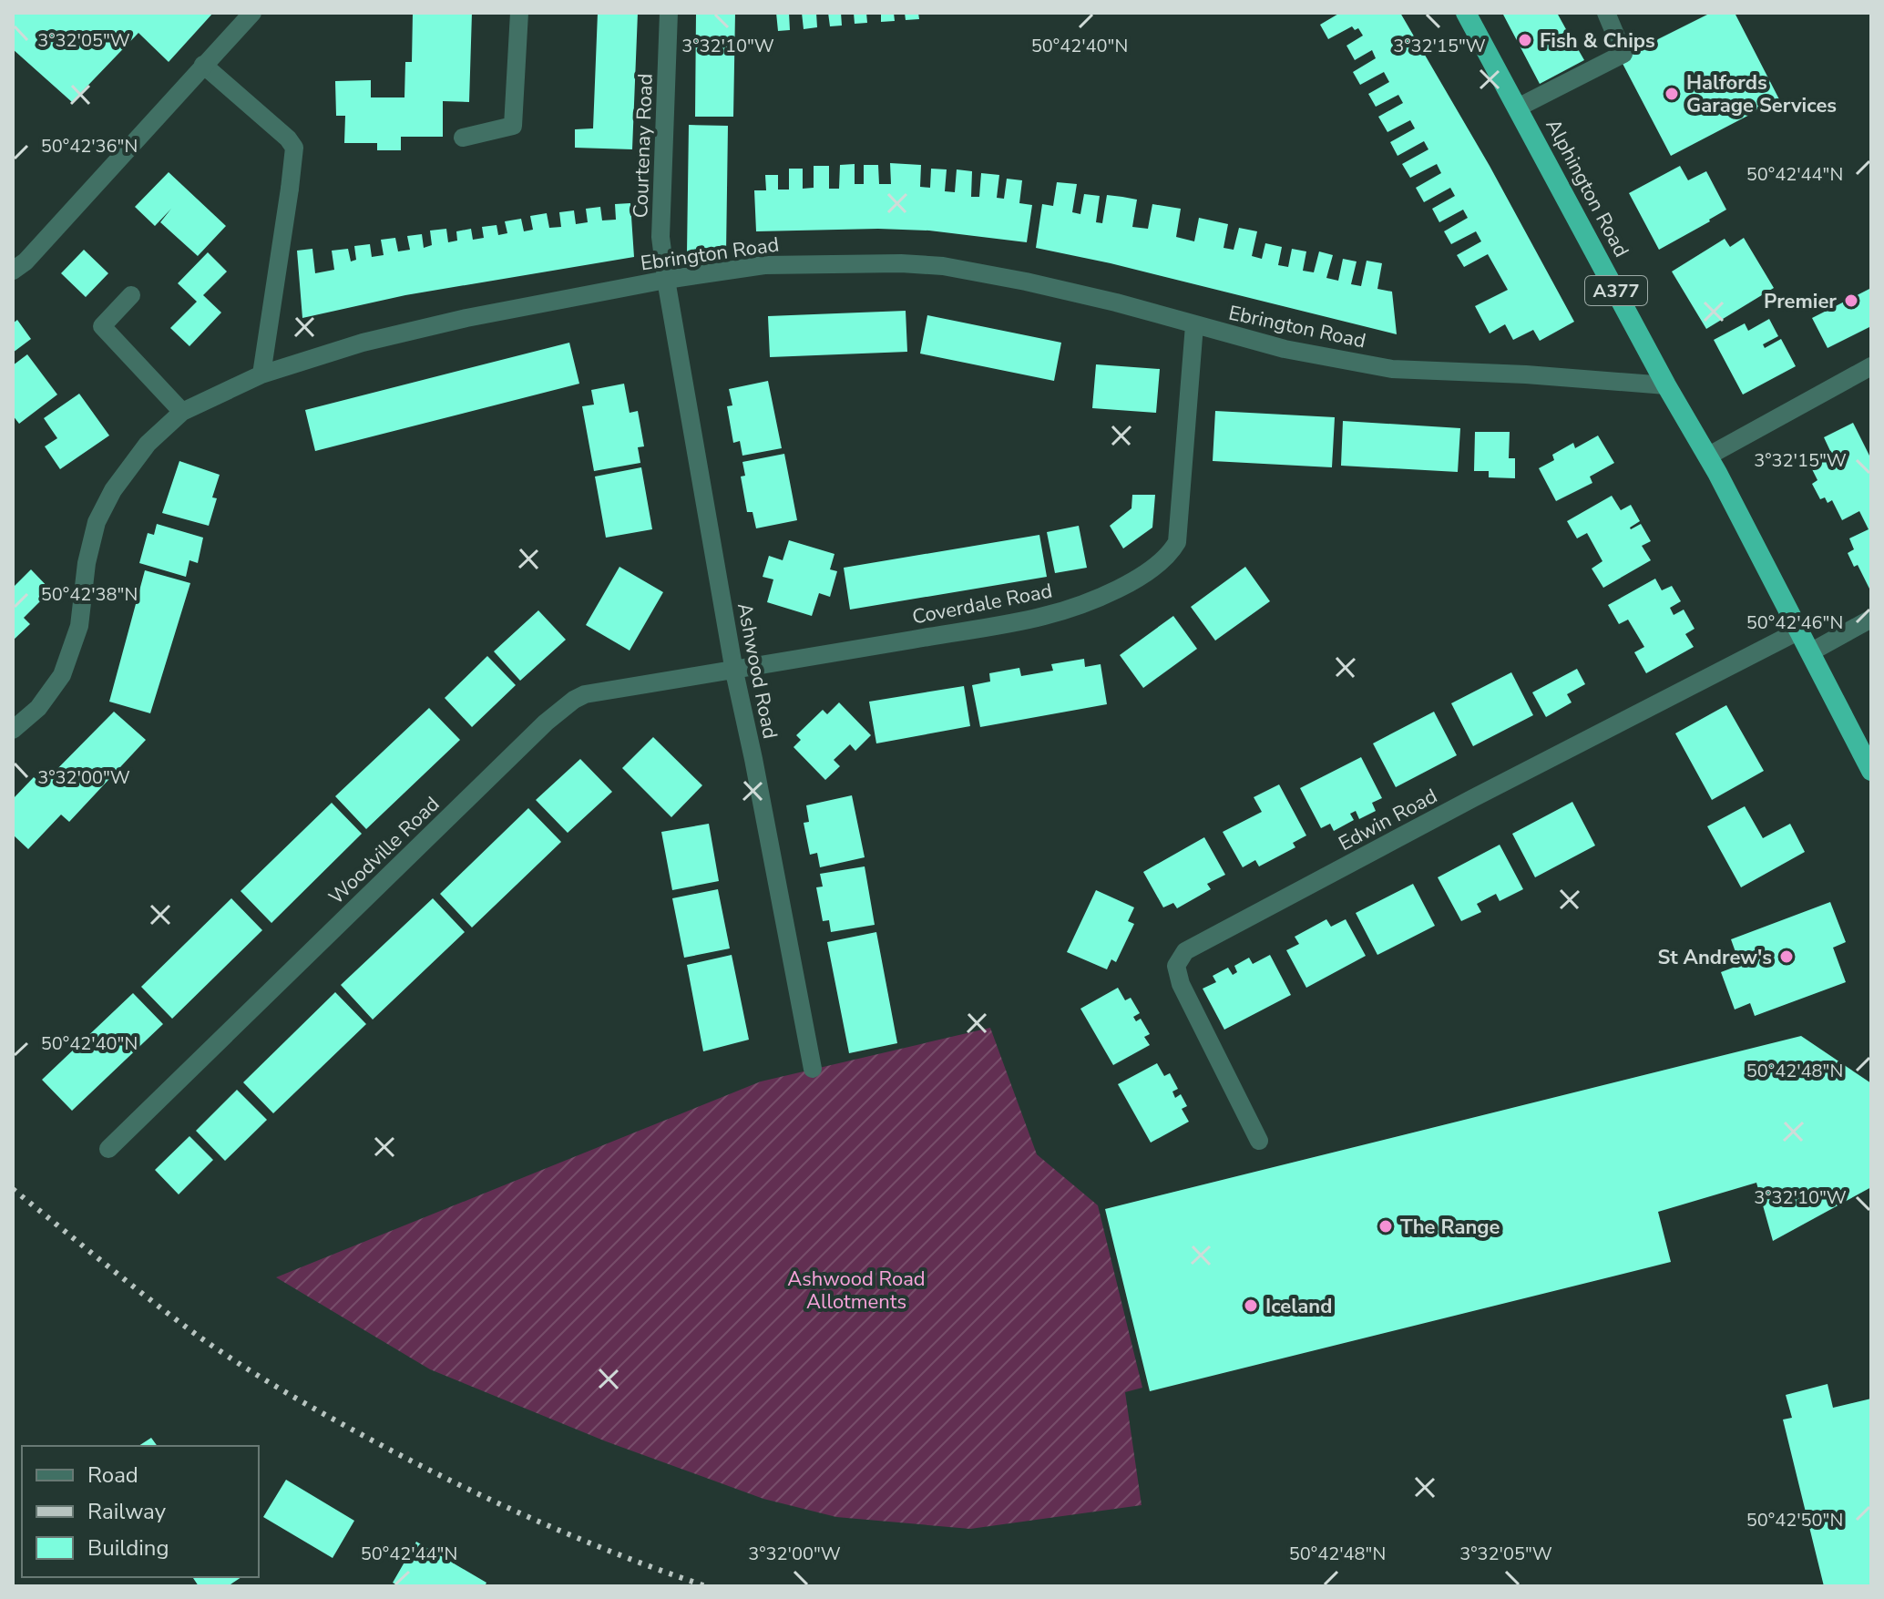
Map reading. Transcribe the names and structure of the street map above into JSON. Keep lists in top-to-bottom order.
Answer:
{
  "streets": {
    "highway": ["Alphington Road", "A377"],
    "street": [
      "Courtenay Road",
      "Ebrington Road",
      "Coverdale Road",
      "Ashwood Road",
      "Edwin Road",
      "Woodville Road"
    ]
  },
  "crossings": [
    ["Courtenay Road", "Ebrington Road"],
    ["Courtenay Road", "Ashwood Road"],
    ["Alphington Road", "Ebrington Road"],
    ["Alphington Road", "Edwin Road"],
    ["Ebrington Road", "Coverdale Road"],
    ["Ebrington Road", "Ashwood Road"],
    ["Coverdale Road", "Ashwood Road"],
    ["Coverdale Road", "Woodville Road"],
    ["Ashwood Road", "Woodville Road"]
  ],
  "parks": ["Ashwood Road Allotments"],
  "places": [
    "Fish & Chips",
    "Halfords Garage Services",
    "Premier",
    "St Andrew's",
    "The Range",
    "Iceland"
  ],
  "legend": ["Road", "Railway", "Building"],
  "coordinates": [
    "3°32'05\"W",
    "50°42'40\"N",
    "3°32'10\"W",
    "3°32'15\"W",
    "50°42'36\"N",
    "50°42'44\"N",
    "50°42'38\"N",
    "50°42'46\"N",
    "3°32'00\"W",
    "50°42'48\"N",
    "50°42'50\"N"
  ]
}
